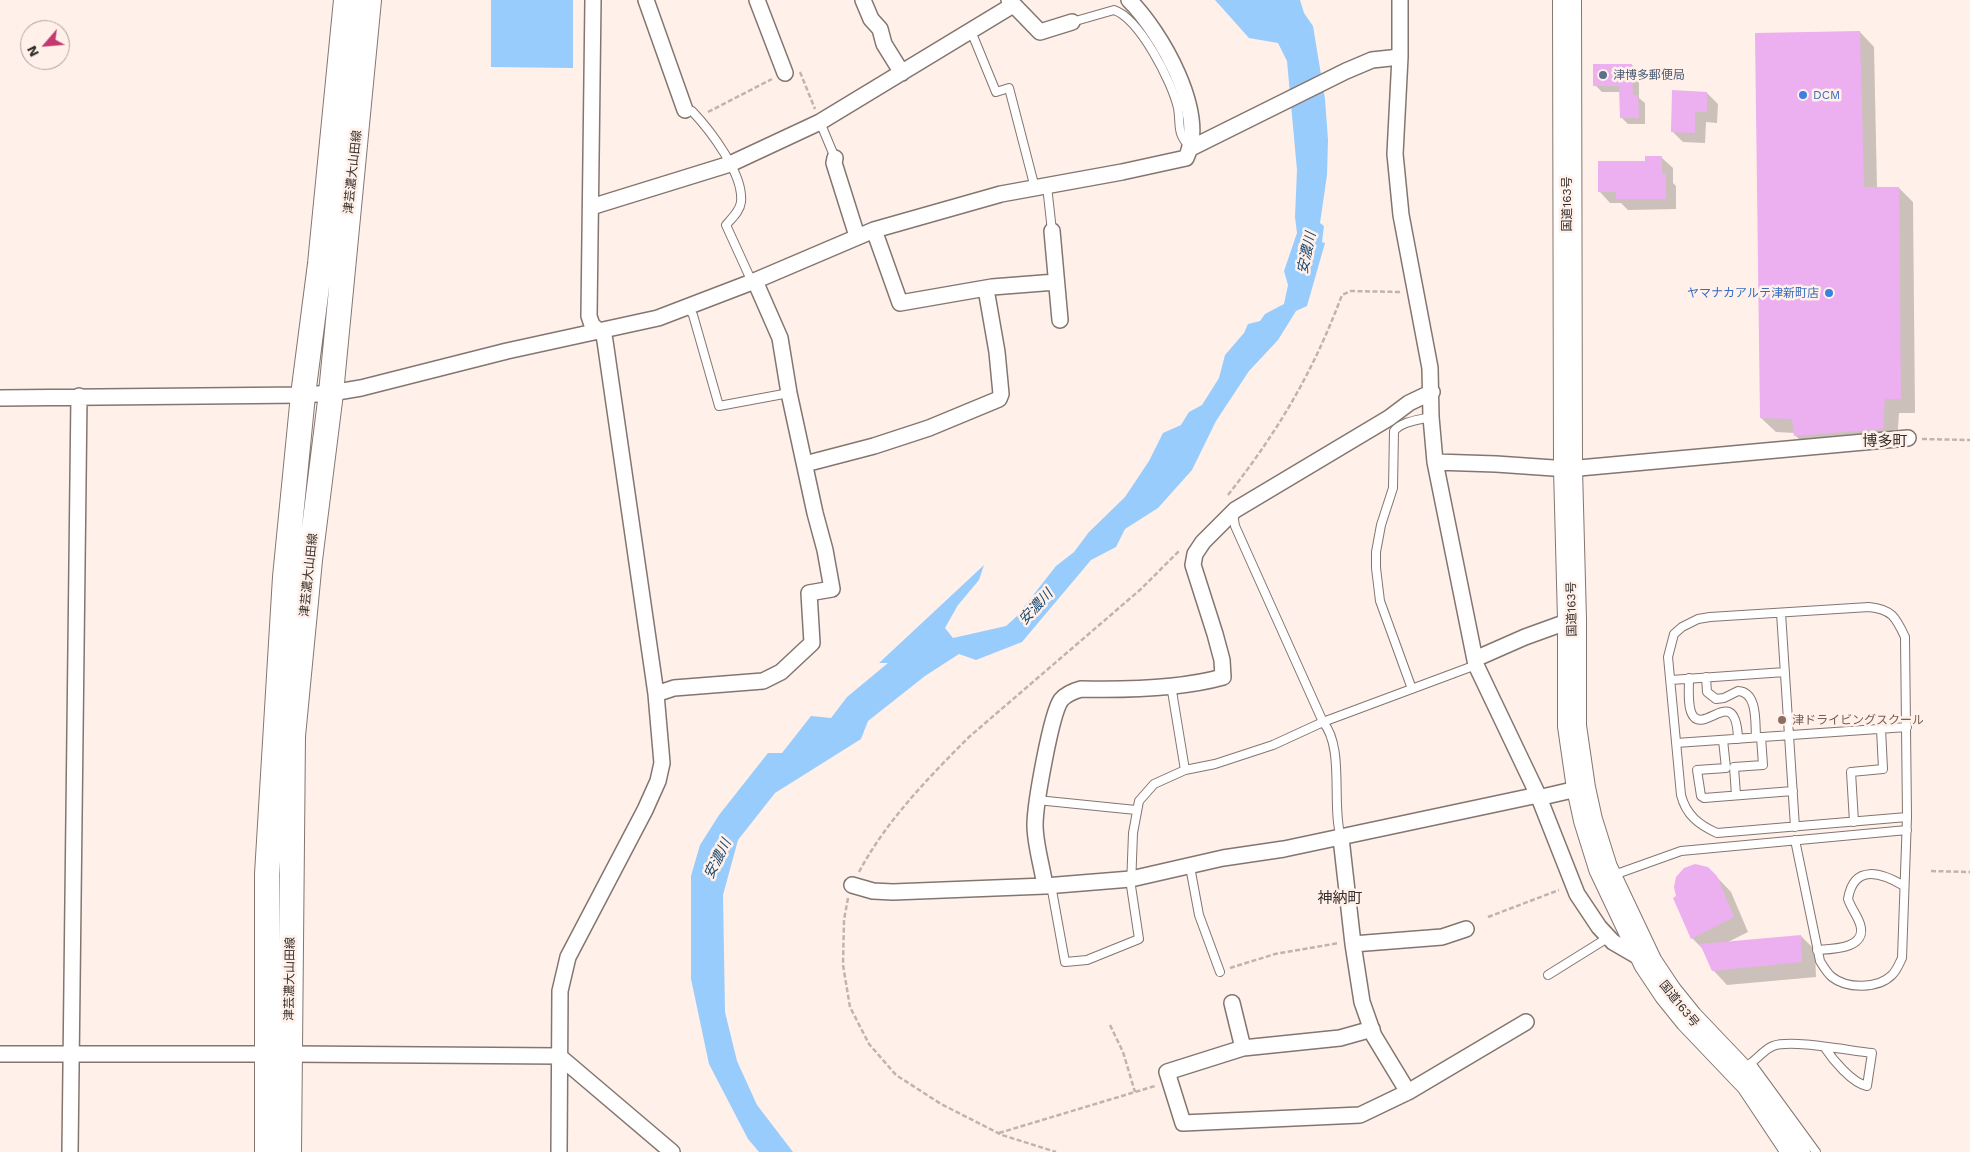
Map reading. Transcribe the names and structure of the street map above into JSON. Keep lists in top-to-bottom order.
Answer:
{
  "streets": {
    "highway": ["国道163号"],
    "main road": ["津芸濃大山田線"]
  },
  "districts": ["博多町", "神納町"],
  "water": ["安濃川"],
  "places": [
    "津博多郵便局",
    "DCM",
    "ヤマナカアルテ津新町店",
    "津ドライビングスクール"
  ],
  "north": "bottom left"
}
